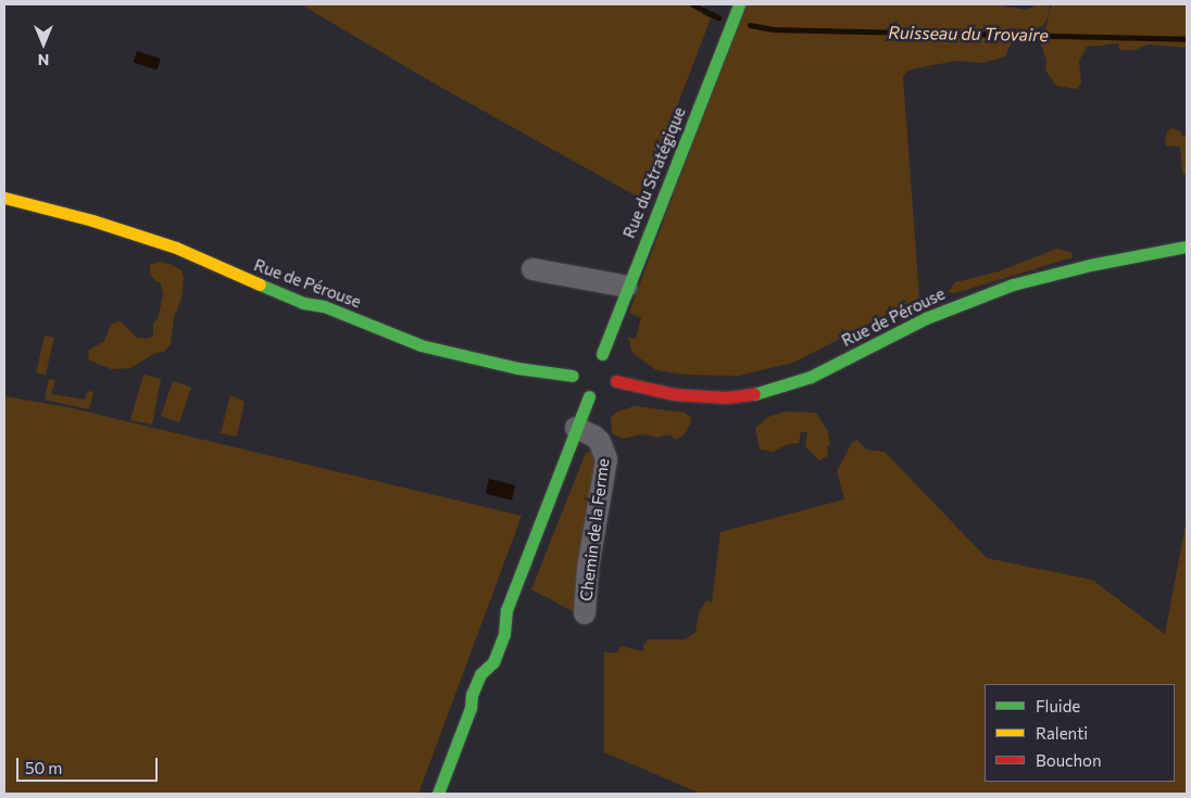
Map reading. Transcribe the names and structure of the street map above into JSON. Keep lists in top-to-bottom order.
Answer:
{
  "streets": {
    "street": ["Rue du Stratégique", "Rue de Pérouse", "Chemin de la Ferme"]
  },
  "water": ["Ruisseau du Trovaire"],
  "legend": ["Fluide", "Ralenti", "Bouchon"],
  "scale_bar": "50 m",
  "north": "bottom"
}
